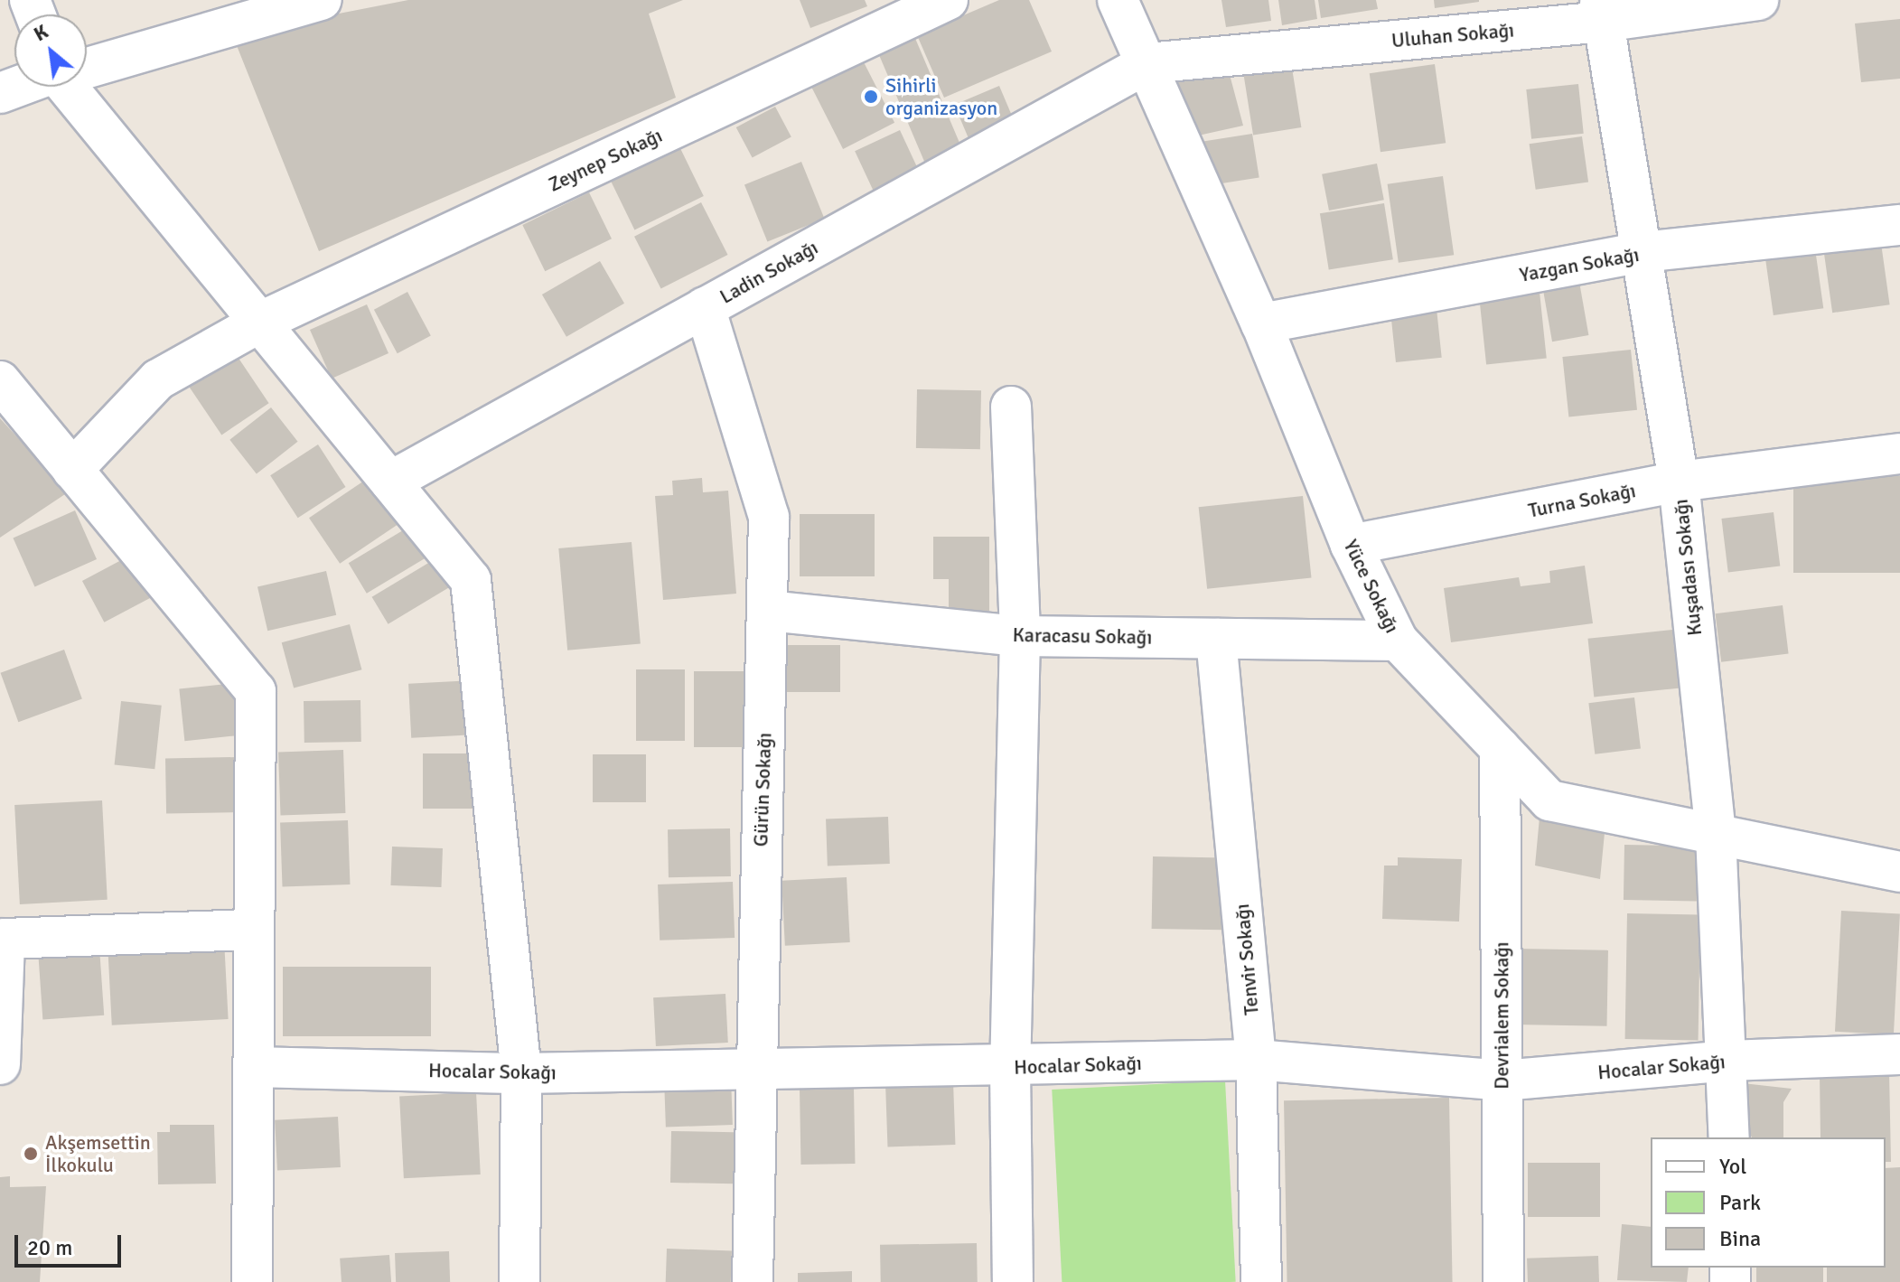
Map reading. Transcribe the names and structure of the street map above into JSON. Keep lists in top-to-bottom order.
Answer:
{
  "streets": {
    "street": [
      "Uluhan Sokağı",
      "Zeynep Sokağı",
      "Yazgan Sokağı",
      "Ladin Sokağı",
      "Turna Sokağı",
      "Kuşadası Sokağı",
      "Yüce Sokağı",
      "Karacasu Sokağı",
      "Gürün Sokağı",
      "Tenvir Sokağı",
      "Devrialem Sokağı",
      "Hocalar Sokağı"
    ]
  },
  "crossings": [
    ["Uluhan Sokağı", "Ladin Sokağı"],
    ["Uluhan Sokağı", "Kuşadası Sokağı"],
    ["Uluhan Sokağı", "Yüce Sokağı"],
    ["Yazgan Sokağı", "Kuşadası Sokağı"],
    ["Yazgan Sokağı", "Yüce Sokağı"],
    ["Ladin Sokağı", "Yüce Sokağı"],
    ["Ladin Sokağı", "Gürün Sokağı"],
    ["Turna Sokağı", "Kuşadası Sokağı"],
    ["Turna Sokağı", "Yüce Sokağı"],
    ["Kuşadası Sokağı", "Yüce Sokağı"],
    ["Kuşadası Sokağı", "Hocalar Sokağı"],
    ["Yüce Sokağı", "Karacasu Sokağı"],
    ["Yüce Sokağı", "Devrialem Sokağı"],
    ["Karacasu Sokağı", "Gürün Sokağı"],
    ["Karacasu Sokağı", "Tenvir Sokağı"],
    ["Gürün Sokağı", "Hocalar Sokağı"],
    ["Tenvir Sokağı", "Hocalar Sokağı"],
    ["Devrialem Sokağı", "Hocalar Sokağı"]
  ],
  "places": ["Sihirli organizasyon", "Akşemsettin İlkokulu"],
  "legend": ["Yol", "Park", "Bina"],
  "scale_bar": "20 m",
  "north": "top left"
}
